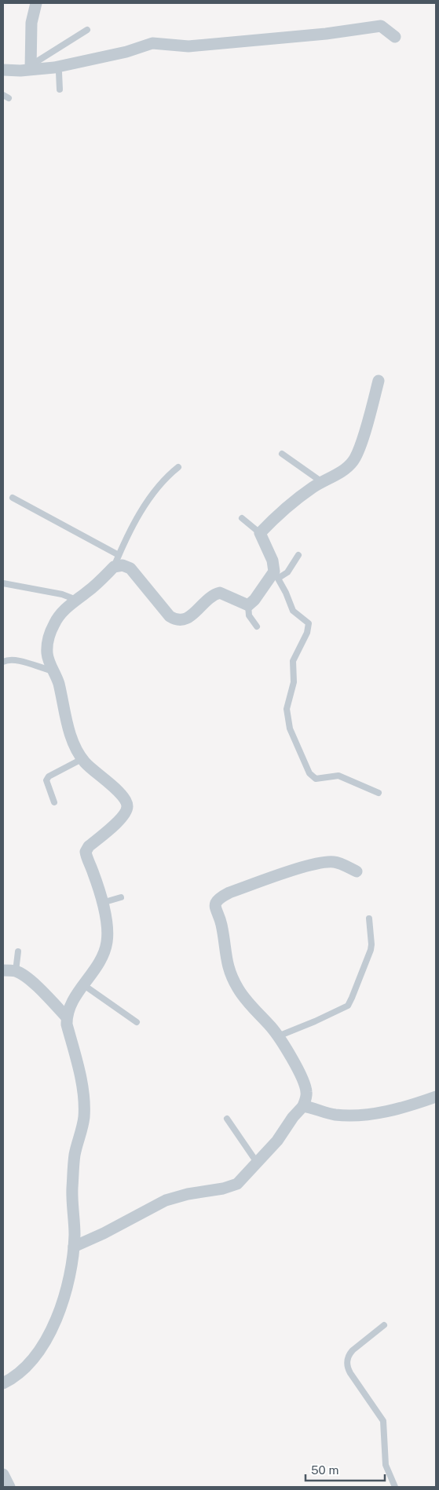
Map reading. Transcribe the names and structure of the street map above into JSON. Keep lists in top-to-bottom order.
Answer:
{
  "scale_bar": "50 m"
}
